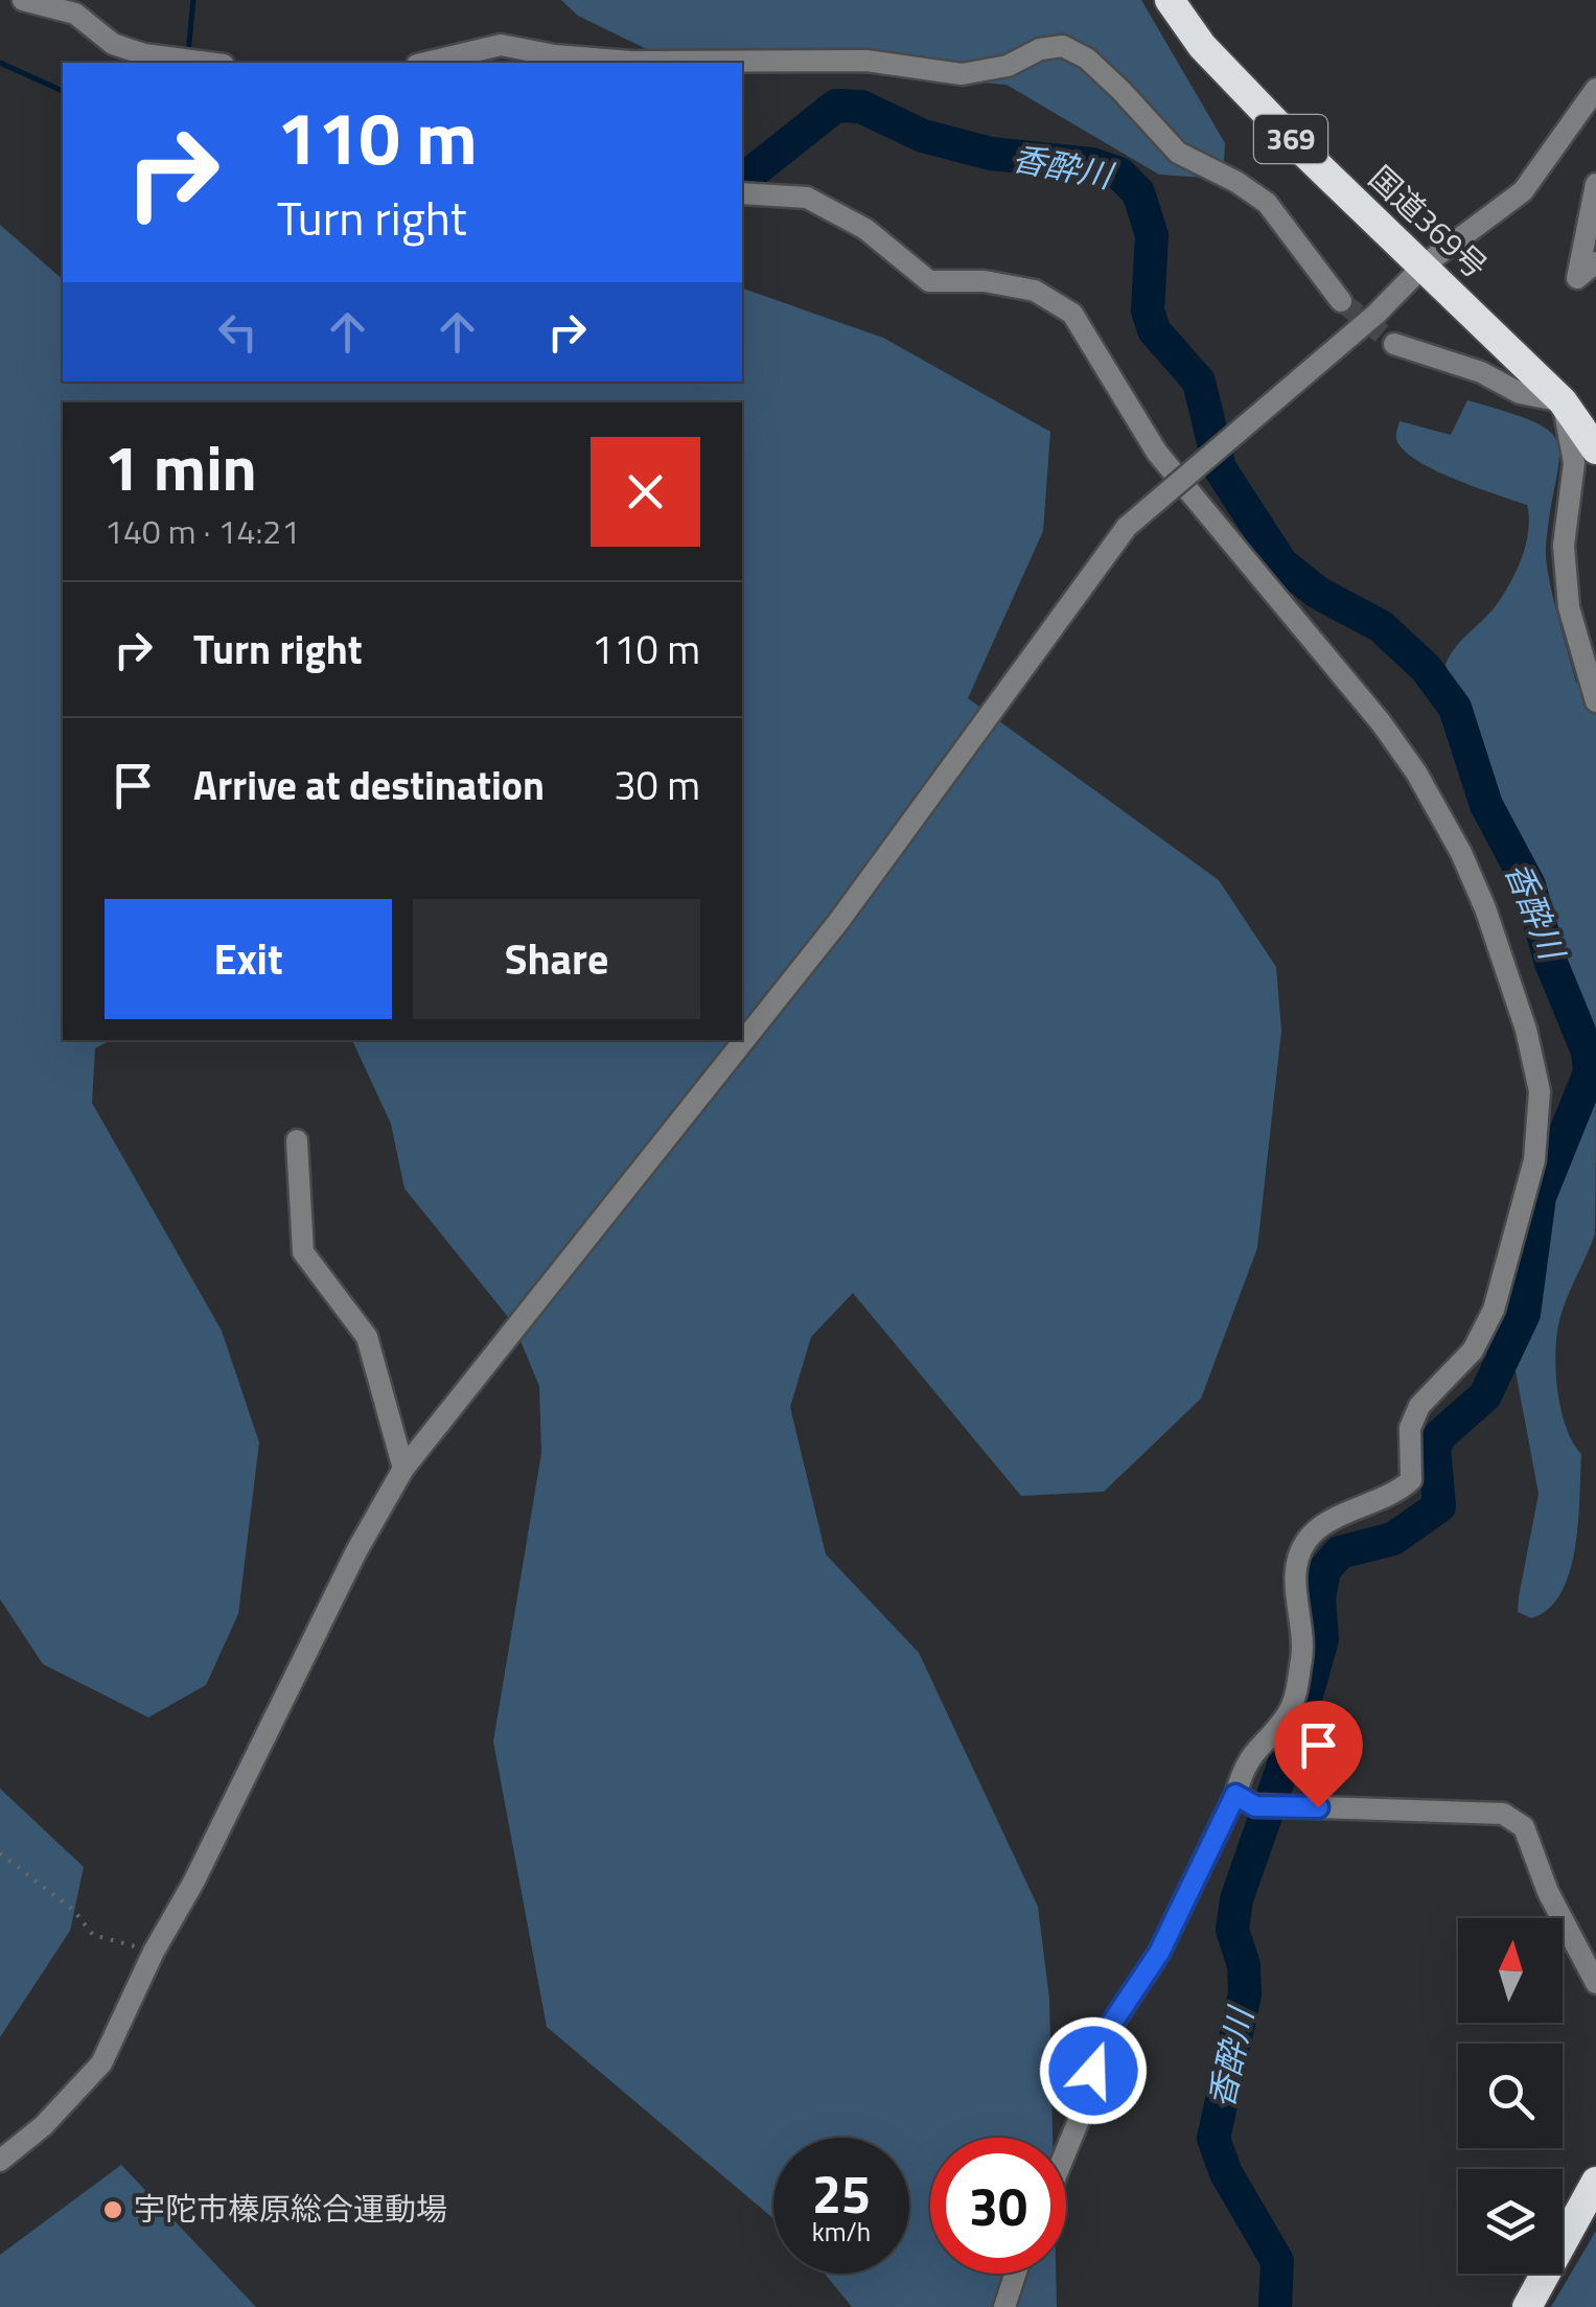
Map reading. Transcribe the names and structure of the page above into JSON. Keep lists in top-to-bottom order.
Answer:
{
  "streets": {
    "highway": ["369", "国道369号"]
  },
  "water": ["香酔川"],
  "places": ["宇陀市榛原総合運動場"],
  "north": "top",
  "page": {
    "turn": ["110 m", "Turn right"],
    "heading": ["1 min", "140 m · 14:21"],
    "list": [
      {
        "name": "Turn right",
        "value": "110 m"
      },
      {
        "name": "Arrive at destination",
        "value": "30 m"
      }
    ],
    "buttons": ["Exit", "Share"],
    "speed": "25 km/h",
    "limit": "30"
  }
}
